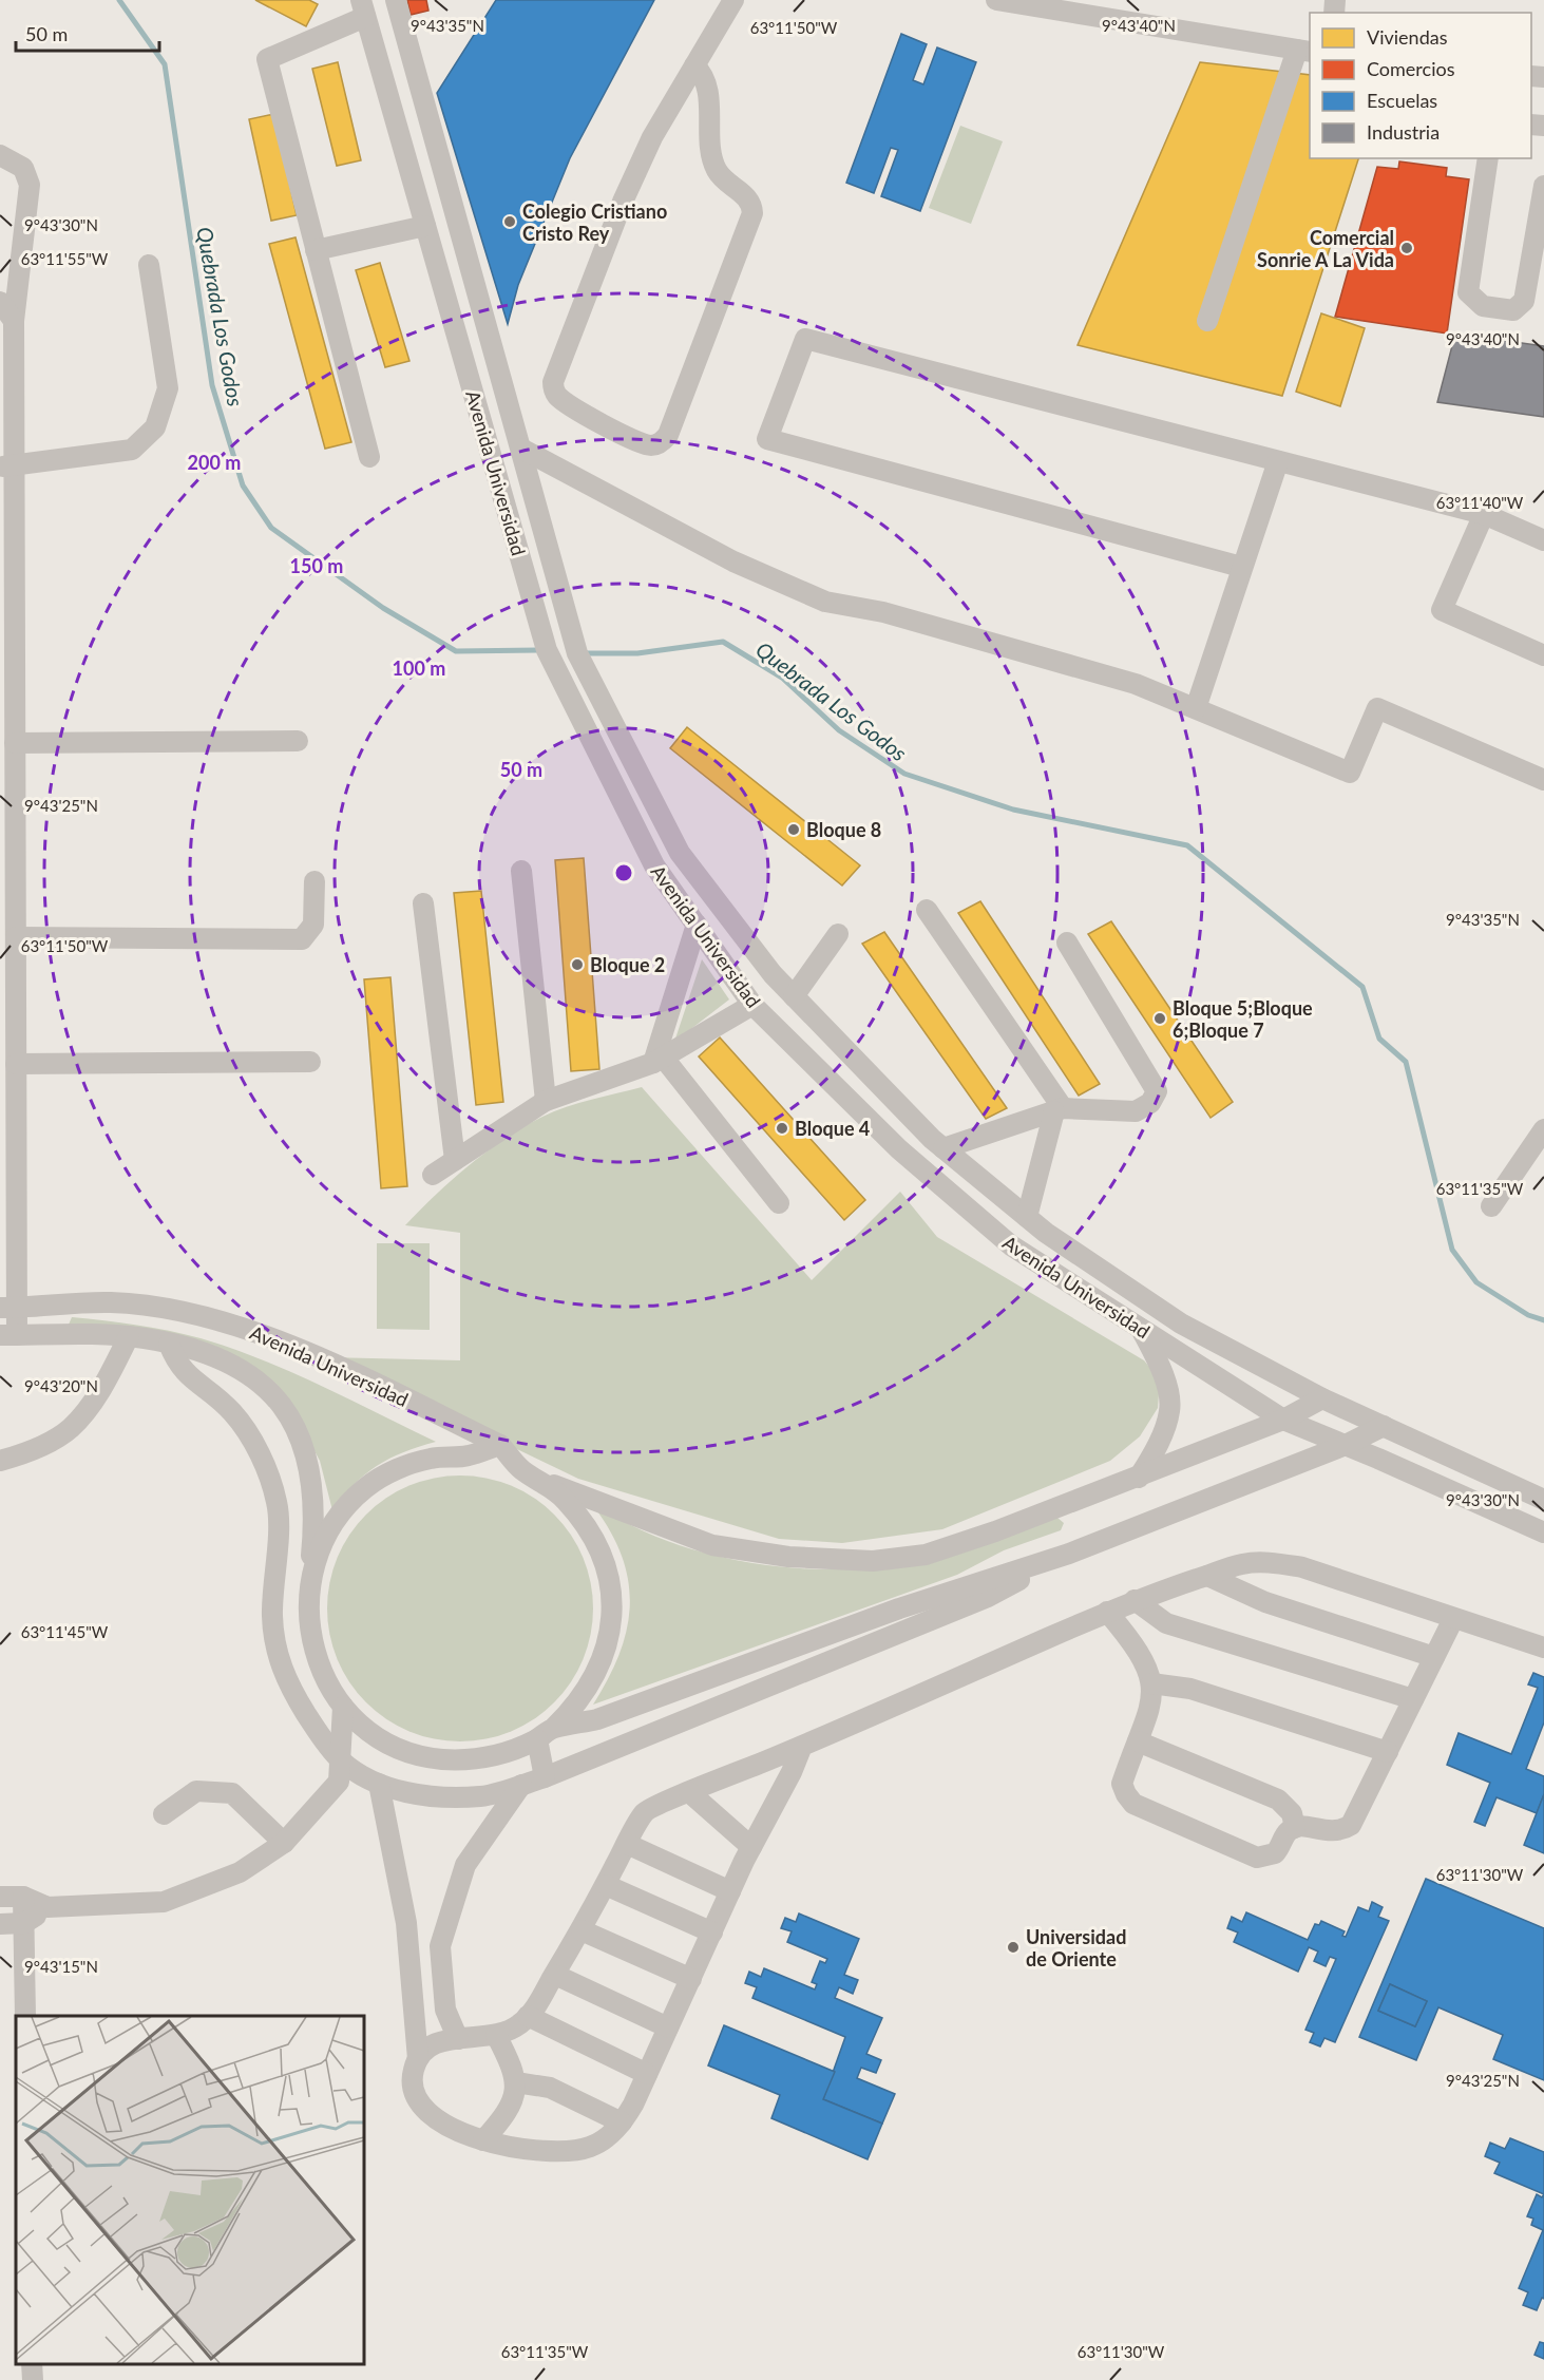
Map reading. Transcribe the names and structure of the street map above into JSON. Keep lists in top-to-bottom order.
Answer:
{
  "streets": {
    "street": ["Avenida Universidad"]
  },
  "water": ["Quebrada Los Godos"],
  "places": [
    "Colegio Cristiano Cristo Rey",
    "Comercial Sonrie A La Vida",
    "Bloque 8",
    "Bloque 2",
    "Bloque 5;Bloque 6;Bloque 7",
    "Bloque 4",
    "Universidad de Oriente"
  ],
  "legend": [
    "Viviendas",
    "Comercios",
    "Escuelas",
    "Industria"
  ],
  "scale_bar": "50 m",
  "coordinates": [
    "9°43'35\"N",
    "9°43'40\"N",
    "63°11'50\"W",
    "9°43'30\"N",
    "63°11'55\"W",
    "63°11'40\"W",
    "9°43'25\"N",
    "63°11'35\"W",
    "9°43'20\"N",
    "63°11'45\"W",
    "63°11'30\"W",
    "9°43'15\"N"
  ],
  "rings": [
    "200 m",
    "150 m",
    "100 m",
    "50 m"
  ]
}
